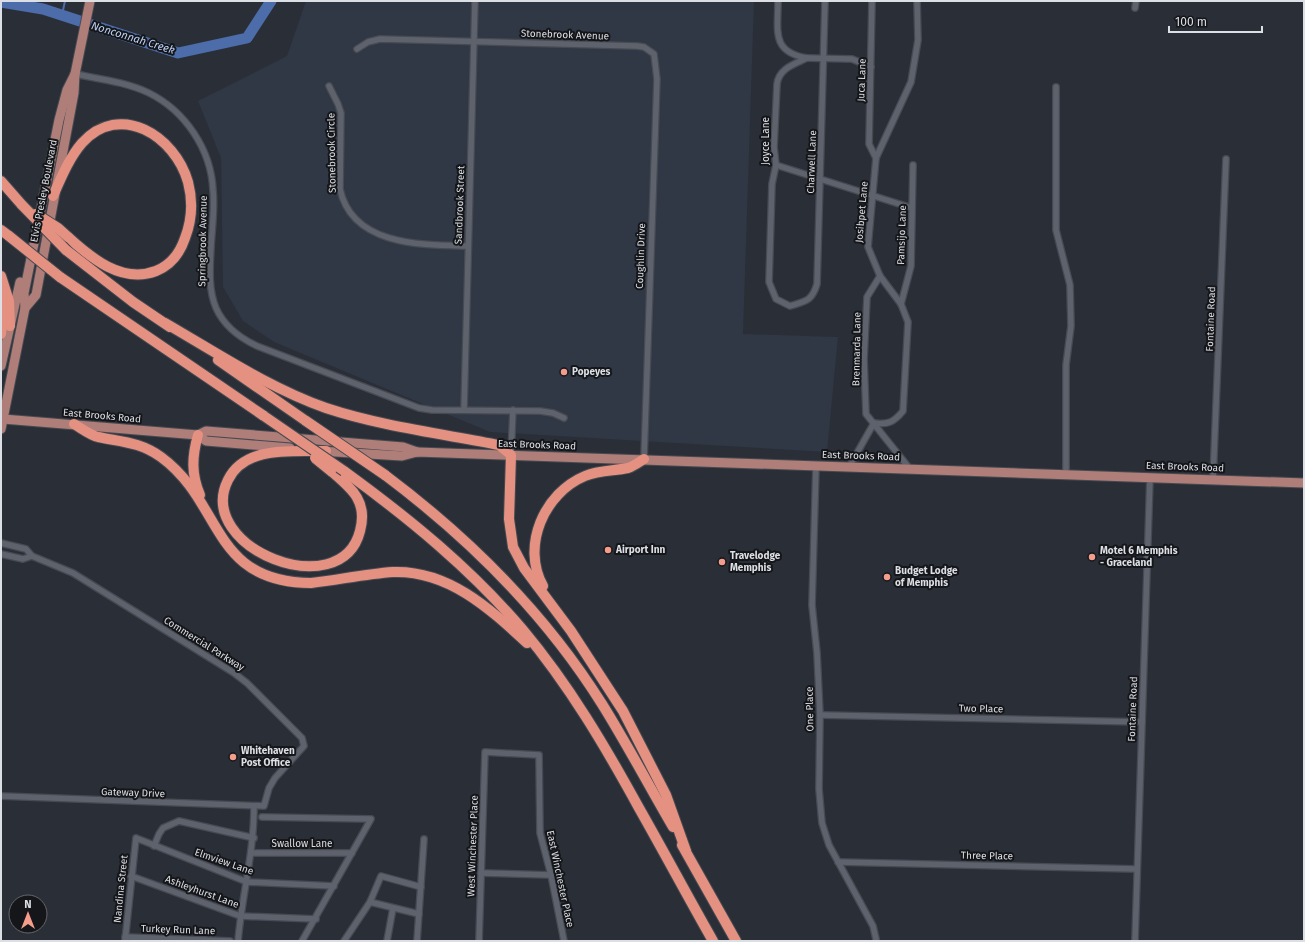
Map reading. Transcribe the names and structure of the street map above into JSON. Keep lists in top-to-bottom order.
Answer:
{
  "streets": {
    "main road": ["Elvis Presley Boulevard", "East Brooks Road"],
    "street": [
      "Stonebrook Avenue",
      "Juca Lane",
      "Joyce Lane",
      "Stonebrook Circle",
      "Charwell Lane",
      "Sandbrook Street",
      "Josibpet Lane",
      "Pamsijo Lane",
      "Springbrook Avenue",
      "Coughlin Drive",
      "Fontaine Road",
      "Brenmarda Lane",
      "Commercial Parkway",
      "One Place",
      "Two Place",
      "Gateway Drive",
      "Swallow Lane",
      "West Winchester Place",
      "Three Place",
      "Elmview Lane",
      "East Winchester Place",
      "Nandina Street",
      "Ashleyhurst Lane",
      "Turkey Run Lane"
    ]
  },
  "crossings": [
    ["Stonebrook Avenue", "Sandbrook Street"],
    ["Stonebrook Avenue", "Coughlin Drive"],
    ["Juca Lane", "Josibpet Lane"],
    ["Joyce Lane", "Charwell Lane"],
    ["Stonebrook Circle", "Sandbrook Street"],
    ["Elvis Presley Boulevard", "Springbrook Avenue"],
    ["Elvis Presley Boulevard", "East Brooks Road"],
    ["Sandbrook Street", "Springbrook Avenue"],
    ["Josibpet Lane", "Pamsijo Lane"],
    ["Josibpet Lane", "Brenmarda Lane"],
    ["Coughlin Drive", "East Brooks Road"],
    ["Fontaine Road", "East Brooks Road"],
    ["Fontaine Road", "Two Place"],
    ["Fontaine Road", "Three Place"],
    ["East Brooks Road", "One Place"],
    ["Commercial Parkway", "Gateway Drive"],
    ["One Place", "Two Place"],
    ["One Place", "Three Place"],
    ["West Winchester Place", "East Winchester Place"],
    ["Elmview Lane", "Nandina Street"],
    ["Nandina Street", "Ashleyhurst Lane"],
    ["Nandina Street", "Turkey Run Lane"]
  ],
  "water": ["Nonconnah Creek"],
  "places": [
    "Popeyes",
    "Airport Inn",
    "Motel 6 Memphis - Graceland",
    "Travelodge Memphis",
    "Budget Lodge of Memphis",
    "Whitehaven Post Office"
  ],
  "scale_bar": "100 m",
  "north": "top"
}
